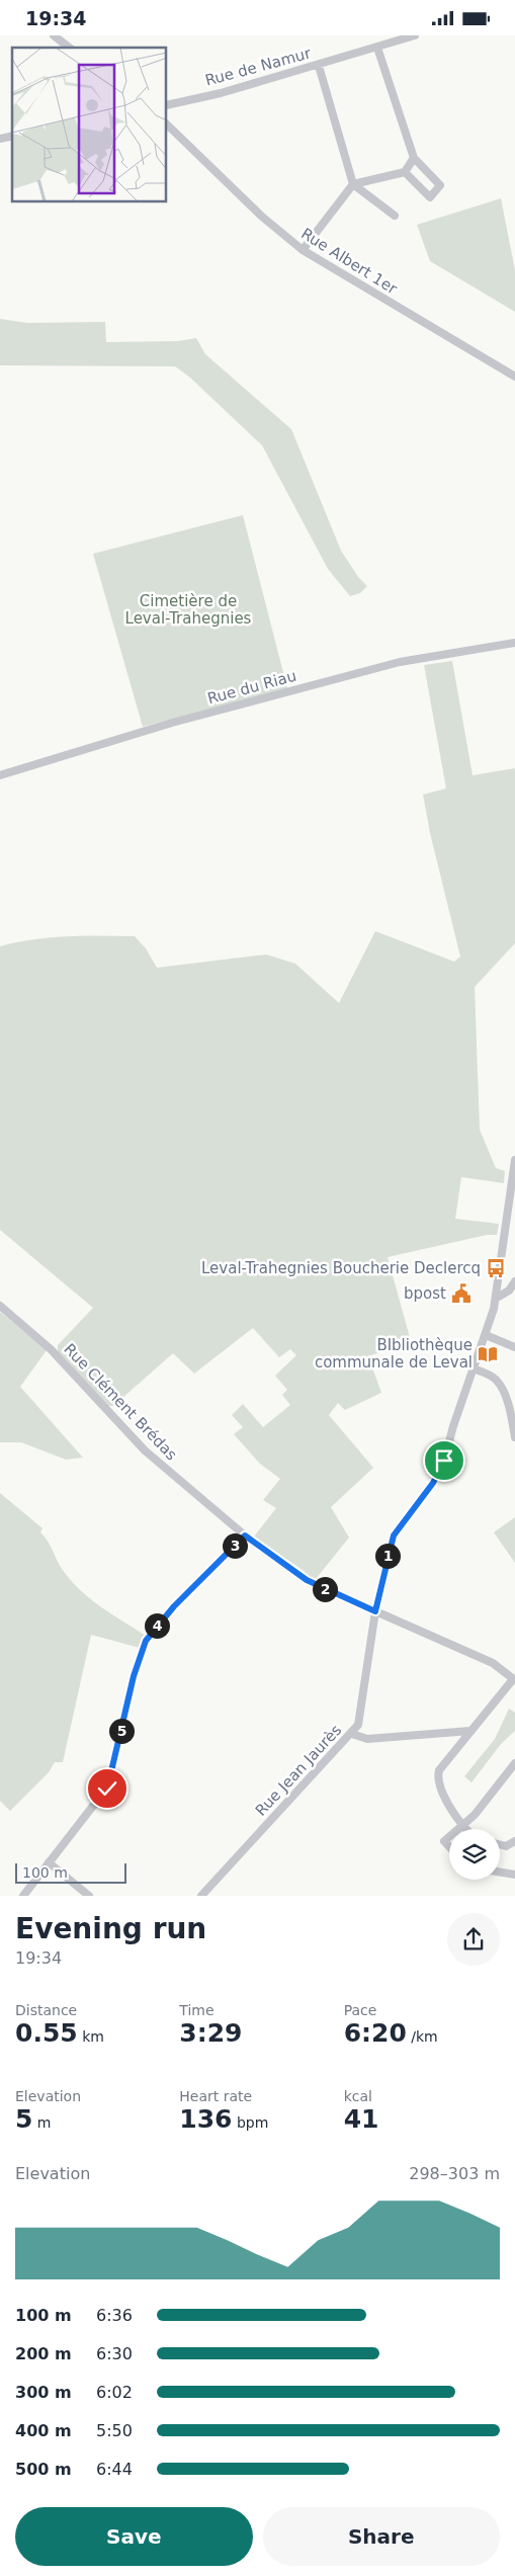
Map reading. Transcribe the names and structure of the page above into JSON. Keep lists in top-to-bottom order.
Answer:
{
  "streets": {
    "street": [
      "Rue de Namur",
      "Rue Albert 1er",
      "Rue du Riau",
      "Rue Clément Brédas",
      "Rue Jean Jaurès"
    ]
  },
  "crossings": [
    ["Rue Clément Brédas", "Rue Jean Jaurès"]
  ],
  "parks": ["Cimetière de Leval-Trahegnies"],
  "places": {
    "bus stop": ["Leval-Trahegnies Boucherie Declercq"],
    "public building": ["bpost"],
    "library": ["BIbliothèque communale de Leval"]
  },
  "scale_bar": "100 m",
  "page": {
    "status": "19:34",
    "pins": [
      "3",
      "1",
      "2",
      "4",
      "5"
    ],
    "scale": "100 m",
    "heading": ["Evening run", "19:34"],
    "stats": [
      ["Distance", "0.55 km"],
      ["Time", "3:29"],
      ["Pace", "6:20 /km"],
      ["Elevation", "5 m"],
      ["Heart rate", "136 bpm"],
      ["kcal", "41"]
    ],
    "chart": ["Elevation", "298–303 m"],
    "list": [
      {
        "name": "100 m",
        "note": "6:36"
      },
      {
        "name": "200 m",
        "note": "6:30"
      },
      {
        "name": "300 m",
        "note": "6:02"
      },
      {
        "name": "400 m",
        "note": "5:50"
      },
      {
        "name": "500 m",
        "note": "6:44"
      }
    ],
    "buttons": ["Save", "Share"]
  }
}
